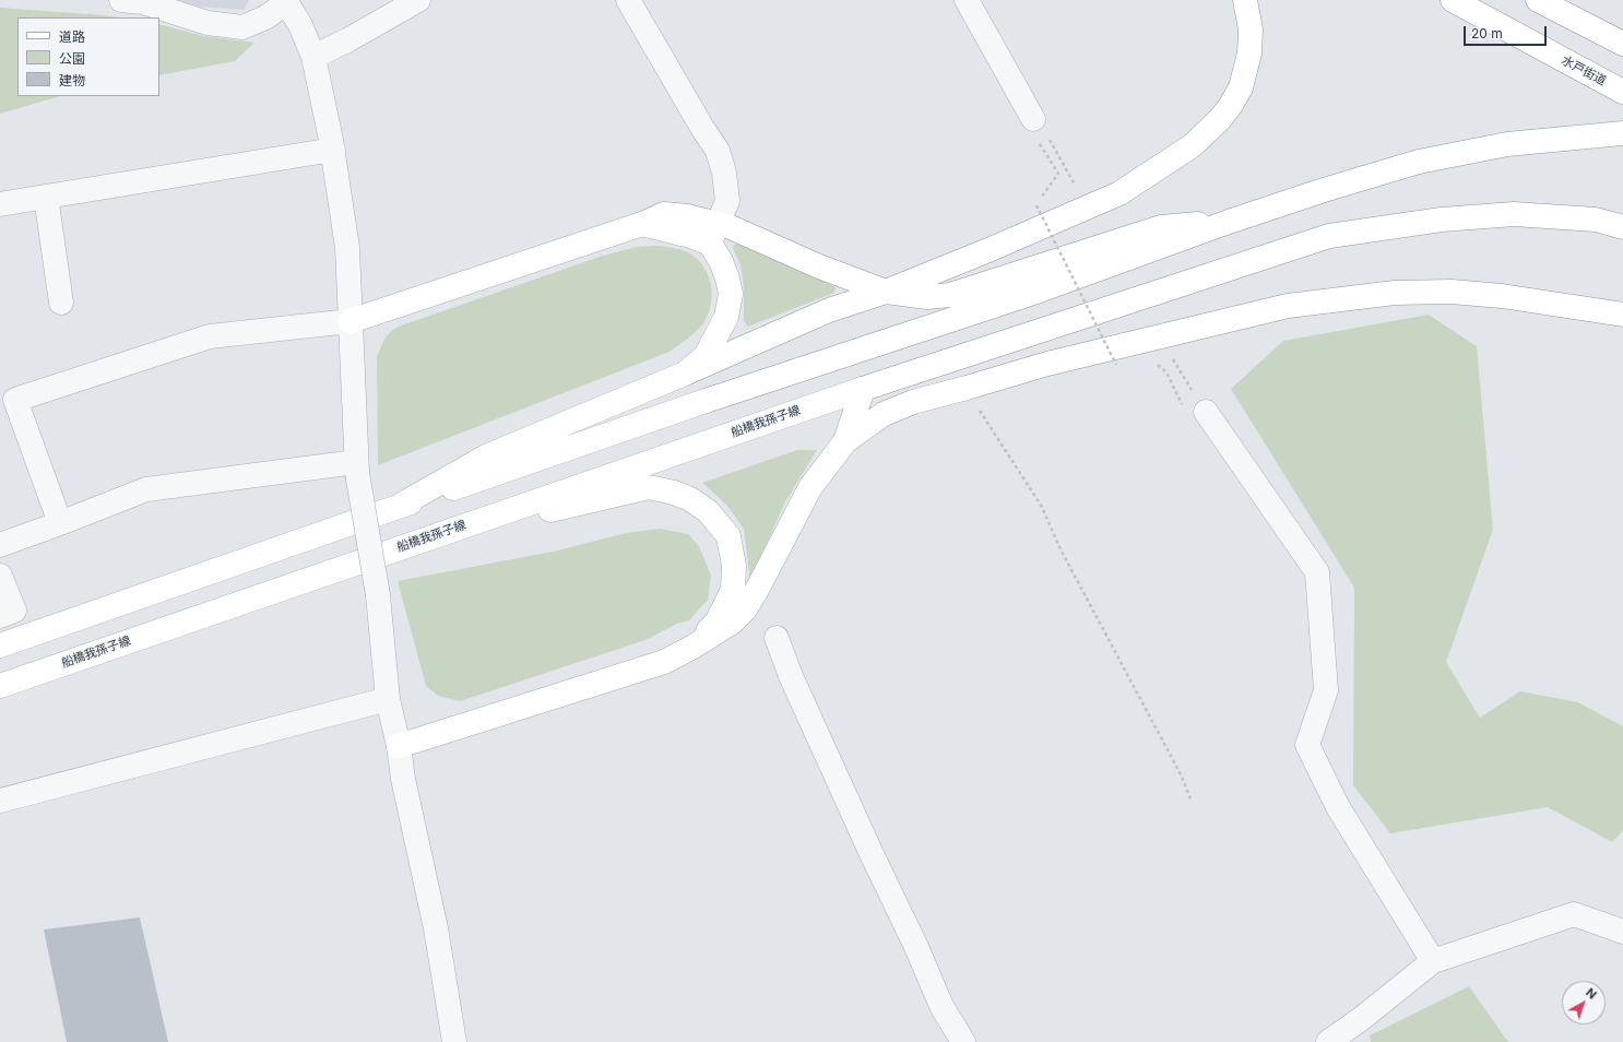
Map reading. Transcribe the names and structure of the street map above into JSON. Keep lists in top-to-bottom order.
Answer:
{
  "streets": {
    "main road": ["水戸街道", "船橋我孫子線"]
  },
  "legend": ["道路", "公園", "建物"],
  "scale_bar": "20 m",
  "north": "top right"
}
